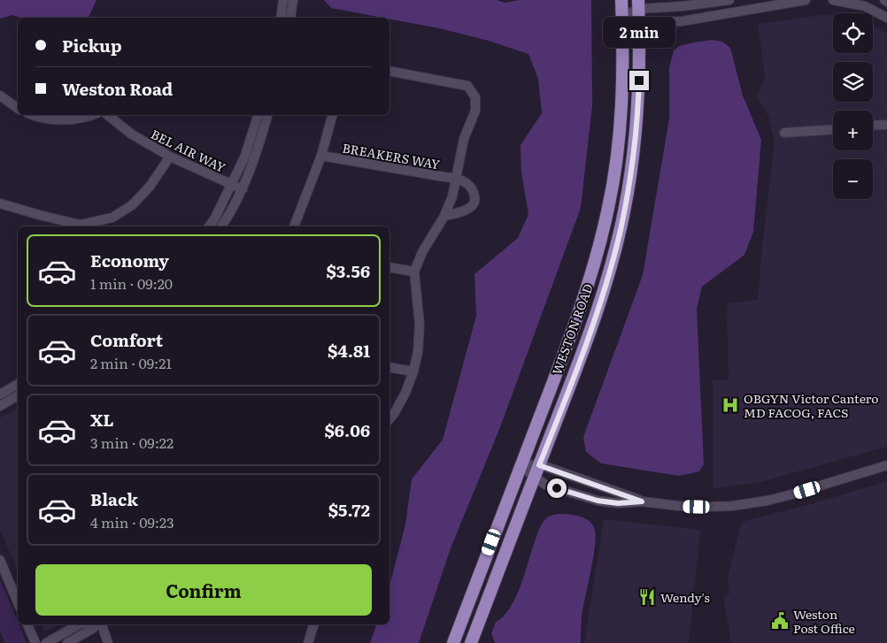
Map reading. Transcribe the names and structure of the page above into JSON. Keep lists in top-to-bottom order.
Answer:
{
  "streets": {
    "main road": ["WESTON ROAD"],
    "street": ["BEL AIR WAY", "BREAKERS WAY"]
  },
  "places": {
    "hospital": ["OBGYN Victor Cantero MD FACOG, FACS"],
    "restaurant": ["Wendy's"],
    "public building": ["Weston Post Office"]
  },
  "page": {
    "map_buttons": ["+", "−"],
    "bubble": "2 min",
    "banner": ["Pickup", "Weston Road"],
    "list": [
      {
        "name": "Economy",
        "note": "1 min · 09:20",
        "value": "$3.56"
      },
      {
        "name": "Comfort",
        "note": "2 min · 09:21",
        "value": "$4.81"
      },
      {
        "name": "XL",
        "note": "3 min · 09:22",
        "value": "$6.06"
      },
      {
        "name": "Black",
        "note": "4 min · 09:23",
        "value": "$5.72"
      }
    ],
    "buttons": "Confirm"
  }
}
